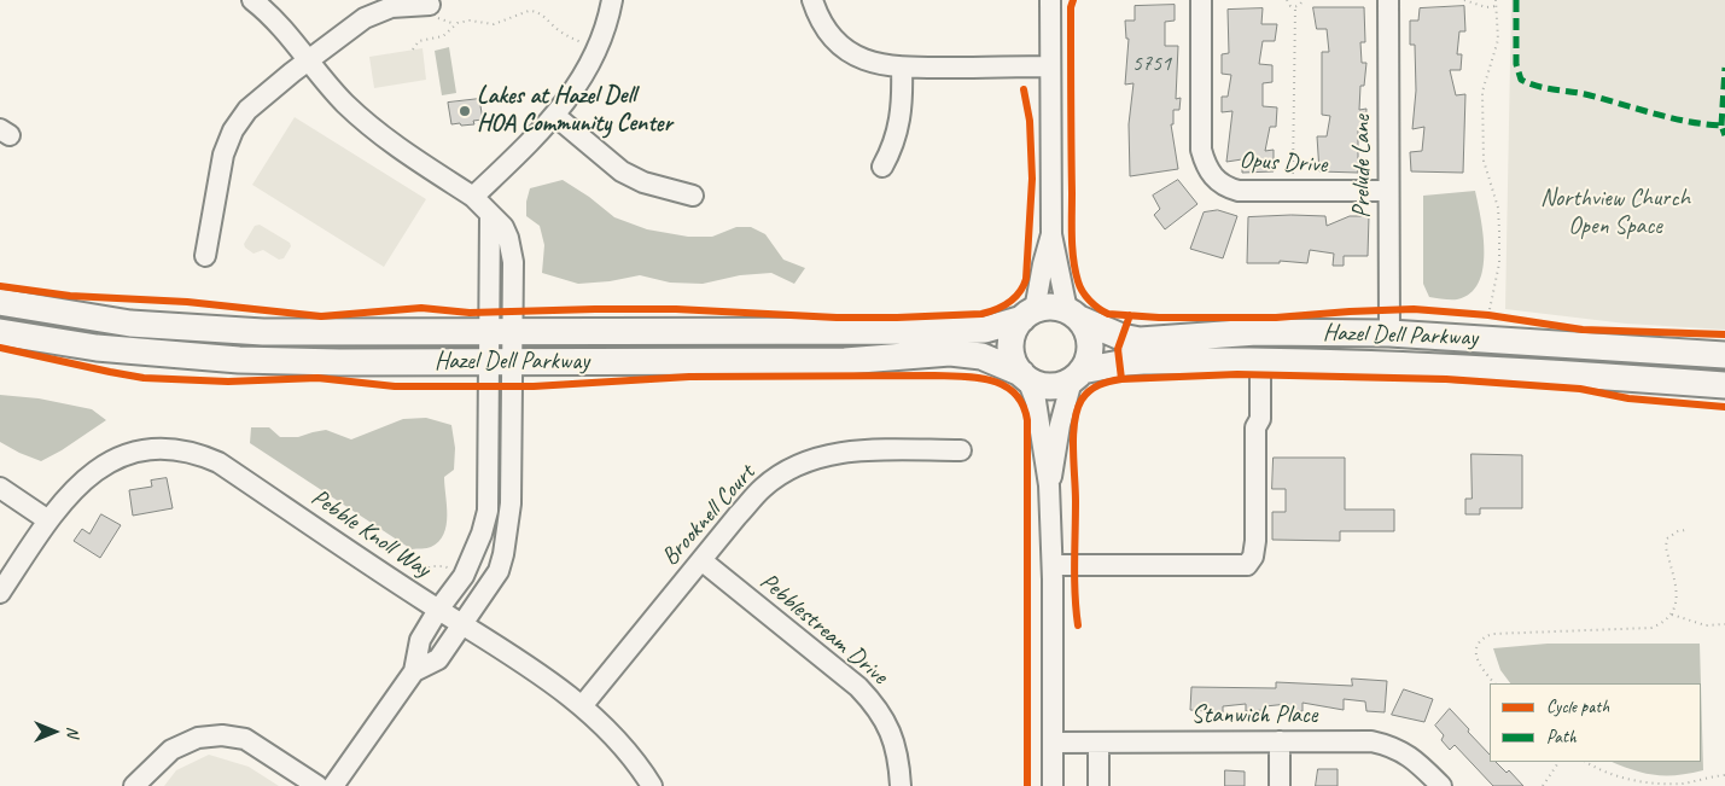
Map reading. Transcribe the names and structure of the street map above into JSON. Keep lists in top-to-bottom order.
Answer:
{
  "streets": {
    "main road": ["Hazel Dell Parkway"],
    "street": [
      "Opus Drive",
      "Prelude Lane",
      "Brooknell Court",
      "Pebble Knoll Way",
      "Pebblestream Drive",
      "Stanwich Place"
    ]
  },
  "crossings": [
    ["Opus Drive", "Prelude Lane"],
    ["Prelude Lane", "Hazel Dell Parkway"],
    ["Brooknell Court", "Pebble Knoll Way"],
    ["Brooknell Court", "Pebblestream Drive"]
  ],
  "parks": ["Northview Church Open Space"],
  "places": ["Lakes at Hazel Dell HOA Community Center"],
  "house_numbers": ["5751"],
  "legend": ["Cycle path", "Path"],
  "north": "right"
}
